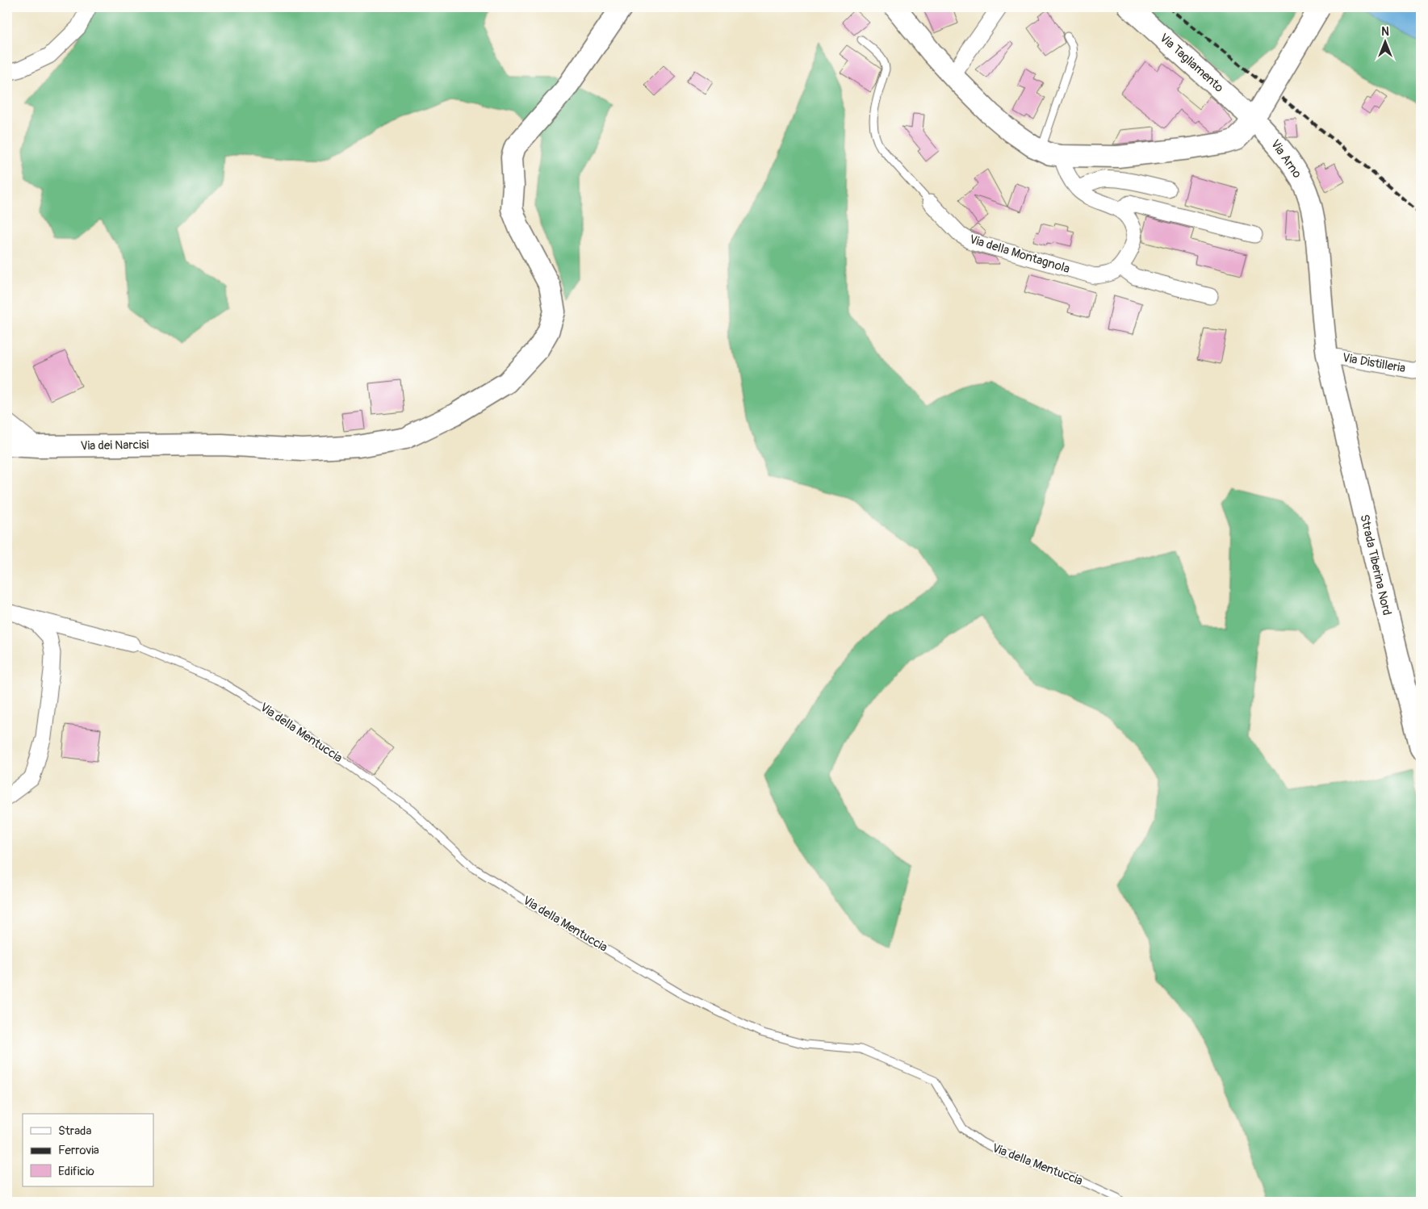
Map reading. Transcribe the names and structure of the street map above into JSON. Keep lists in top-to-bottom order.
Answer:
{
  "streets": {
    "street": [
      "Via Tagliamento",
      "Via Arno",
      "Via della Montagnola",
      "Via Distilleria",
      "Via dei Narcisi",
      "Strada Tiberina Nord",
      "Via della Mentuccia"
    ]
  },
  "crossings": [
    ["Via Tagliamento", "Via Arno"],
    ["Via Arno", "Via Distilleria"],
    ["Via Arno", "Strada Tiberina Nord"]
  ],
  "legend": ["Strada", "Ferrovia", "Edificio"],
  "north": "top"
}
